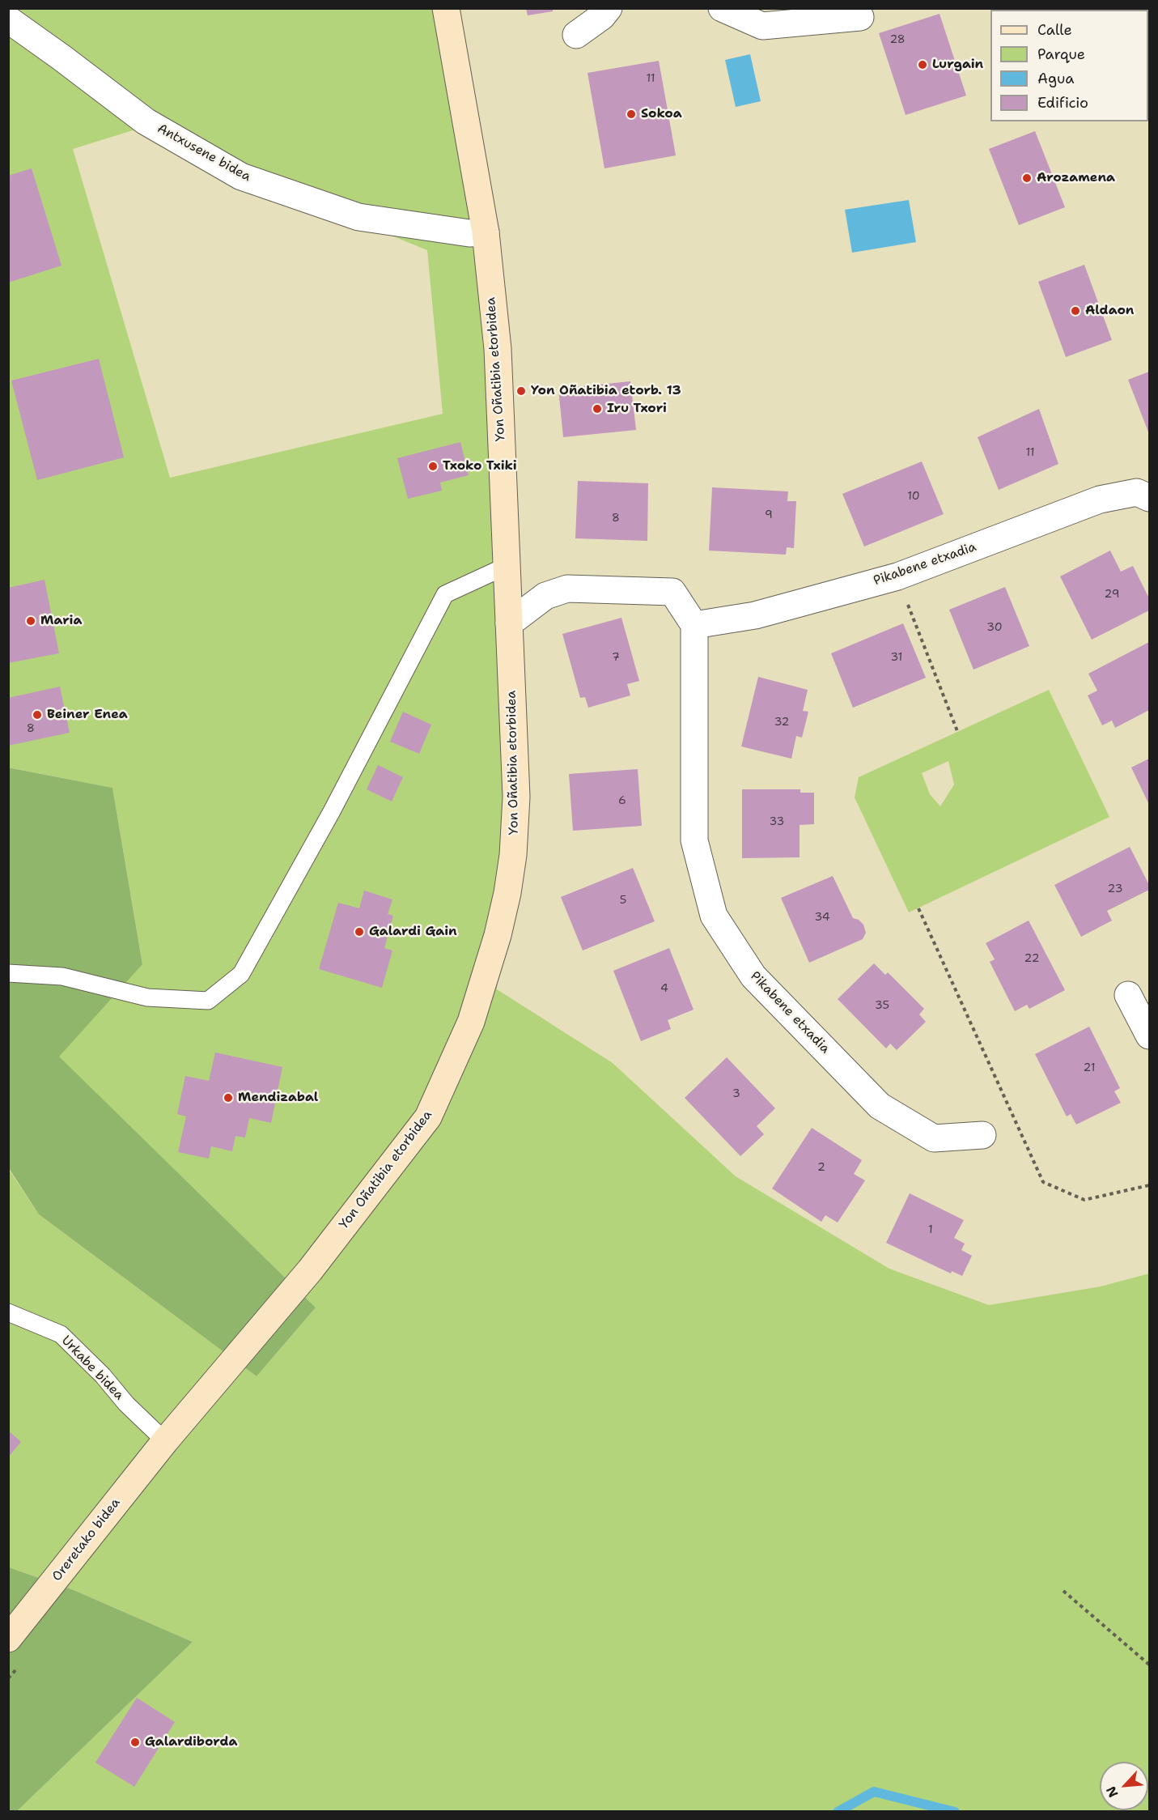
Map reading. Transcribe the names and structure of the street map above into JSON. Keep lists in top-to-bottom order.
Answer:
{
  "streets": {
    "main road": ["Yon Oñatibia etorbidea", "Oreretako bidea"],
    "street": ["Antxusene bidea", "Pikabene etxadia"],
    "lane": ["Urkabe bidea"]
  },
  "crossings": [
    ["Antxusene bidea", "Yon Oñatibia etorbidea"],
    ["Yon Oñatibia etorbidea", "Urkabe bidea"],
    ["Yon Oñatibia etorbidea", "Oreretako bidea"],
    ["Urkabe bidea", "Oreretako bidea"]
  ],
  "places": [
    "Lurgain",
    "Sokoa",
    "Arozamena",
    "Aldaon",
    "Yon Oñatibia etorb. 13",
    "Iru Txori",
    "Txoko Txiki",
    "Maria",
    "Beiner Enea",
    "Galardi Gain",
    "Mendizabal",
    "Galardiborda"
  ],
  "house_numbers": [
    "28",
    "11",
    "11",
    "10",
    "9",
    "8",
    "29",
    "30",
    "7",
    "31",
    "32",
    "8",
    "6",
    "33",
    "23",
    "5",
    "34",
    "22",
    "4",
    "35",
    "21",
    "3",
    "2",
    "1"
  ],
  "legend": [
    "Calle",
    "Parque",
    "Agua",
    "Edificio"
  ],
  "north": "bottom left"
}
